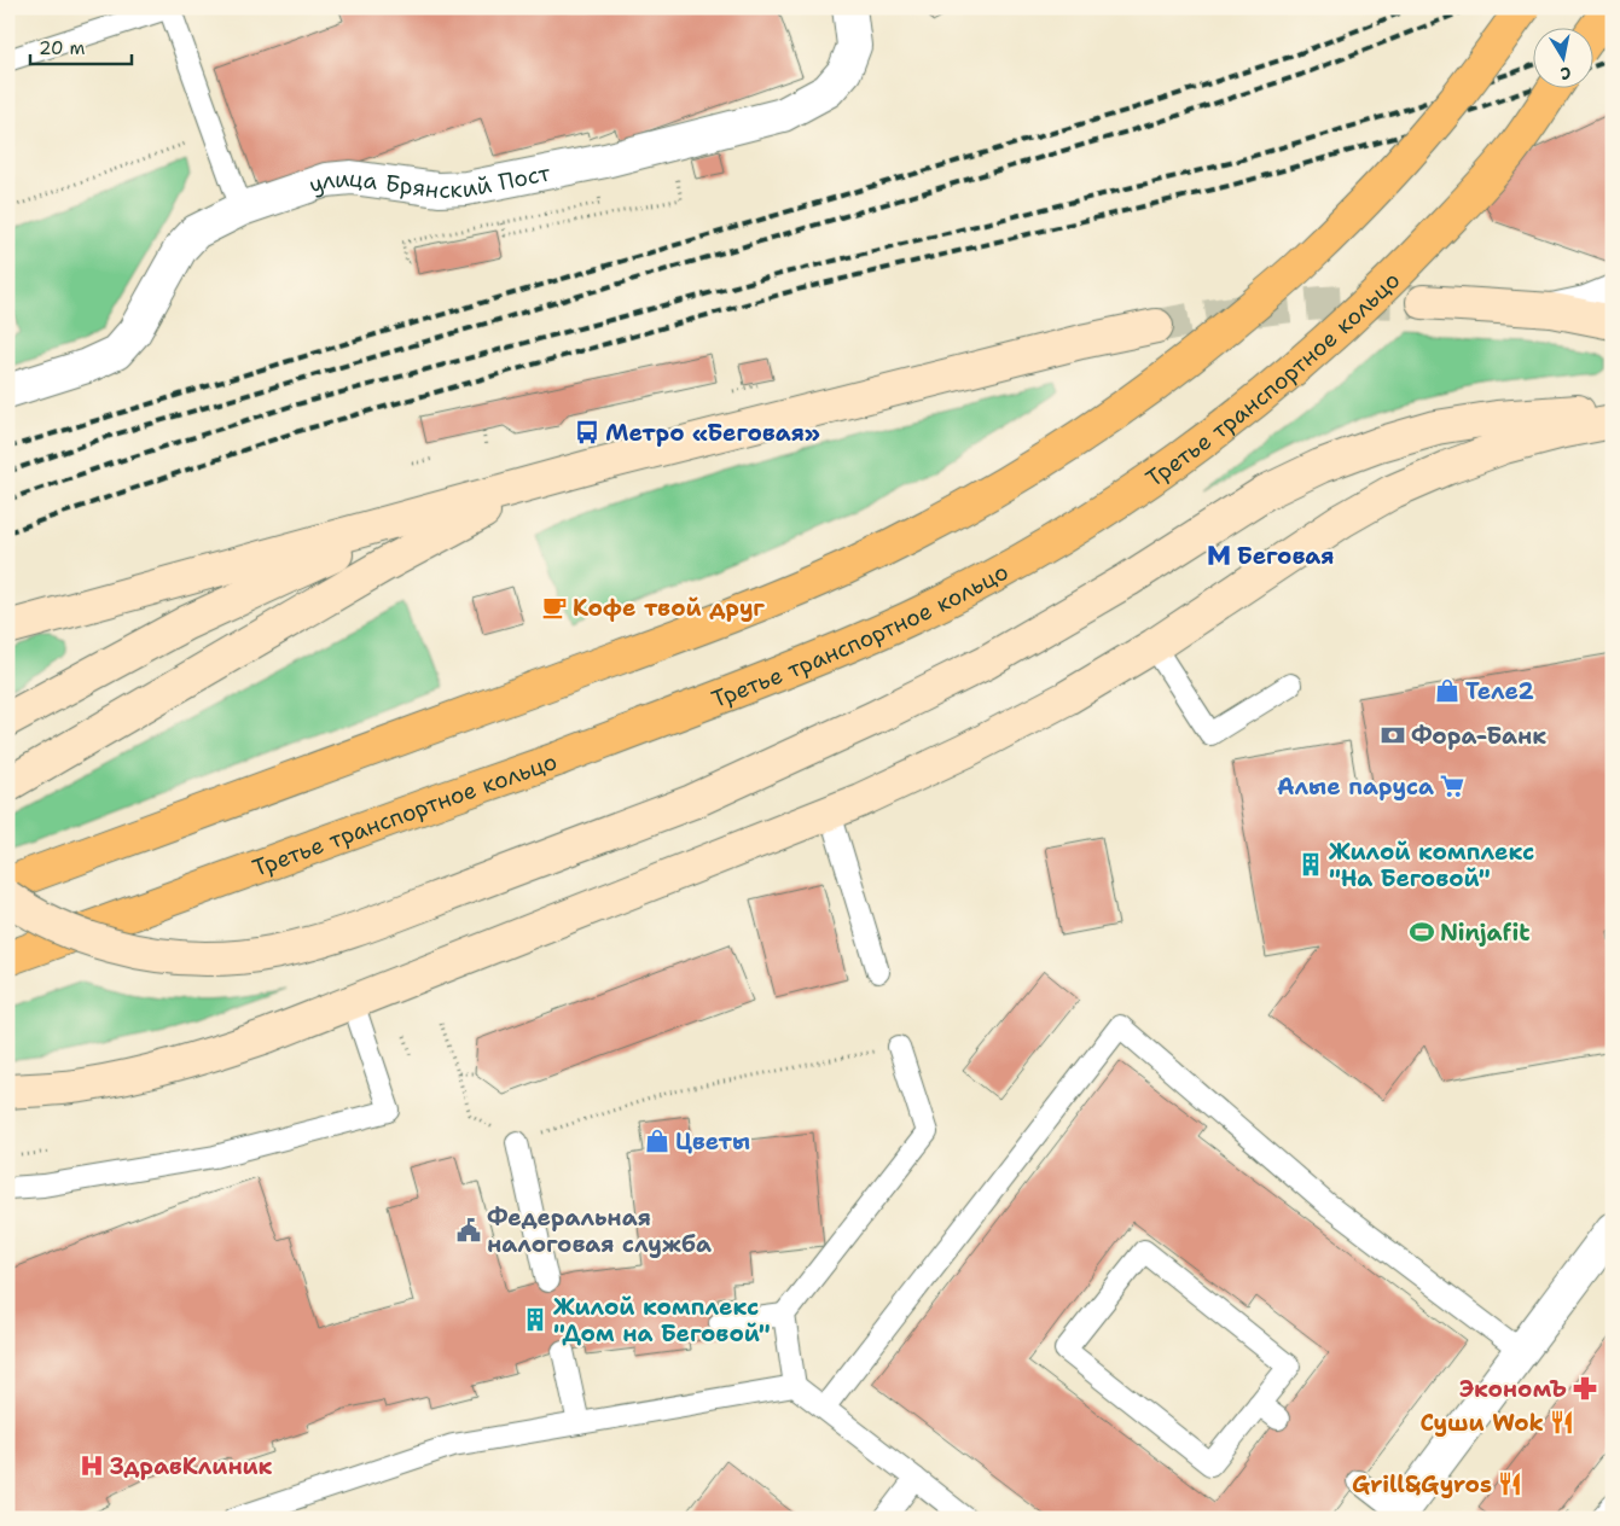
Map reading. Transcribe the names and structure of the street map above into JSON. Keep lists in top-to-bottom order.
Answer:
{
  "streets": {
    "main road": ["Третье транспортное кольцо"],
    "street": ["улица Брянский Пост"]
  },
  "places": {
    "bus stop": ["Метро «Беговая»"],
    "metro station": ["Беговая"],
    "cafe": ["Кофе твой друг"],
    "shop": ["Теле2", "Цветы"],
    "bank": ["Фора-Банк"],
    "supermarket": ["Алые паруса"],
    "building": ["Жилой комплекс \"На Беговой\"", "Жилой комплекс \"Дом на Беговой\""],
    "sports": ["Ninjafit"],
    "public building": ["Федеральная налоговая служба"],
    "pharmacy": ["ЭкономЪ"],
    "restaurant": ["Суши Wok", "Grill&Gyros"],
    "hospital": ["ЗдравКлиник"]
  },
  "scale_bar": "20 m",
  "north": "bottom"
}
